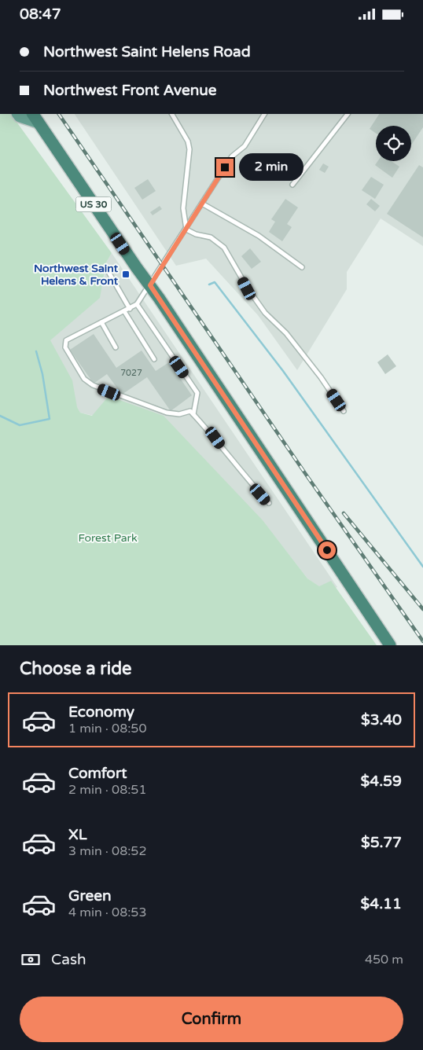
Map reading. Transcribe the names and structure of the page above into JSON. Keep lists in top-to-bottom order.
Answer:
{
  "streets": {
    "highway": ["US 30"]
  },
  "parks": ["Forest Park"],
  "places": {
    "transit": ["Northwest Saint Helens & Front"]
  },
  "house_numbers": ["7027"],
  "page": {
    "status": "08:47",
    "banner": ["Northwest Saint Helens Road", "Northwest Front Avenue"],
    "bubble": "2 min",
    "heading": "Choose a ride",
    "list": [
      {
        "name": "Economy",
        "note": "1 min · 08:50",
        "value": "$3.40"
      },
      {
        "name": "Comfort",
        "note": "2 min · 08:51",
        "value": "$4.59"
      },
      {
        "name": "XL",
        "note": "3 min · 08:52",
        "value": "$5.77"
      },
      {
        "name": "Green",
        "note": "4 min · 08:53",
        "value": "$4.11"
      }
    ],
    "pay": ["Cash", "450 m"],
    "buttons": "Confirm"
  }
}
